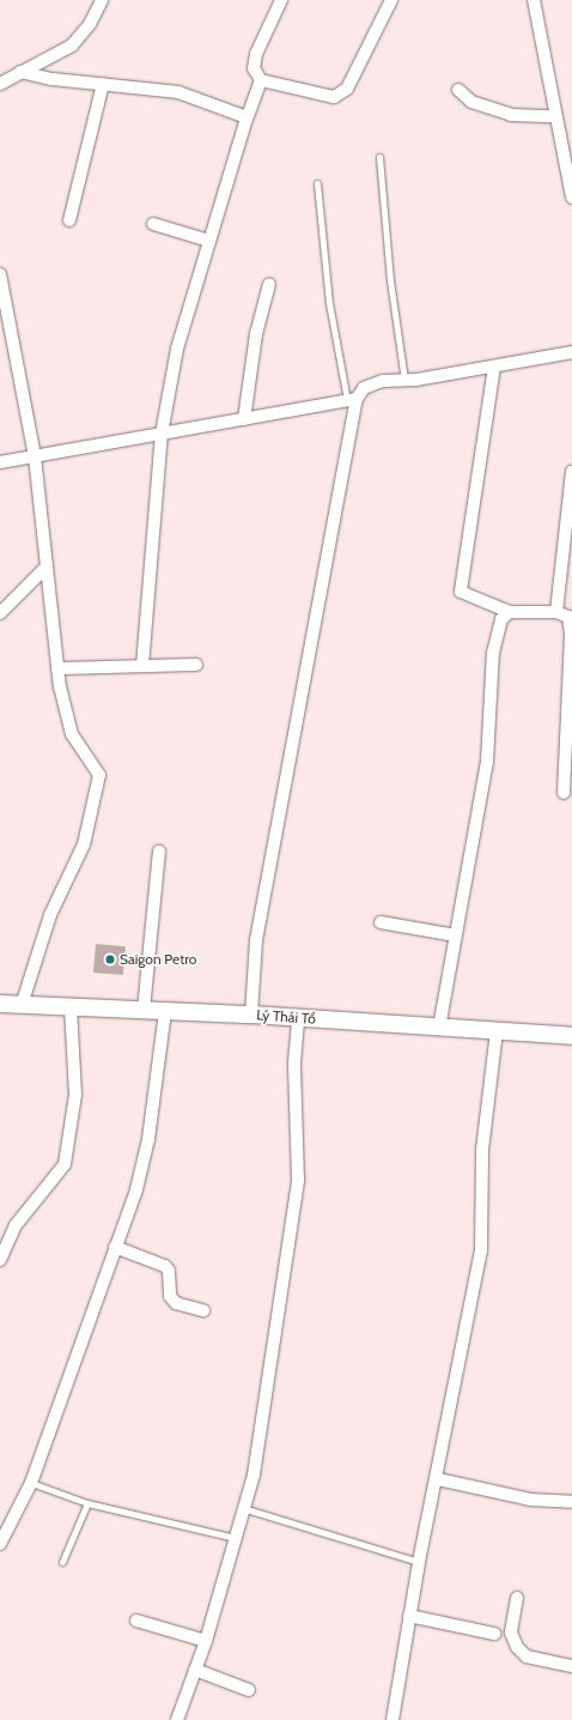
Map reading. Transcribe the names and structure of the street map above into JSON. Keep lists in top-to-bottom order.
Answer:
{
  "streets": {
    "main road": ["Lý Thái Tổ"]
  },
  "places": ["Saigon Petro"]
}
